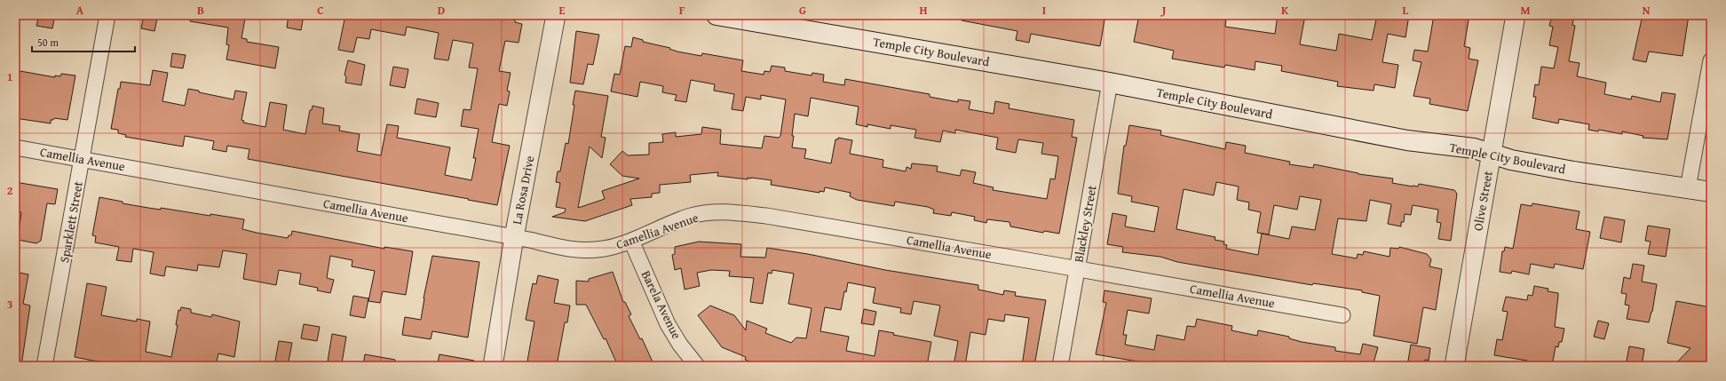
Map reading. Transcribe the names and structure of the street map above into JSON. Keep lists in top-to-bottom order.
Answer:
{
  "streets": {
    "main road": ["Temple City Boulevard"],
    "street": [
      "Camellia Avenue",
      "La Rosa Drive",
      "Olive Street",
      "Sparklett Street",
      "Blackley Street",
      "Barela Avenue"
    ]
  },
  "crossings": [
    ["Temple City Boulevard", "Olive Street"],
    ["Temple City Boulevard", "Blackley Street"],
    ["Camellia Avenue", "La Rosa Drive"],
    ["Camellia Avenue", "Sparklett Street"],
    ["Camellia Avenue", "Blackley Street"],
    ["Camellia Avenue", "Barela Avenue"]
  ],
  "scale_bar": "50 m",
  "grid": {
    "columns": [
      "A",
      "B",
      "C",
      "D",
      "E",
      "F",
      "G",
      "H",
      "I",
      "J",
      "K",
      "L",
      "M",
      "N"
    ],
    "rows": ["1", "2", "3"]
  }
}
